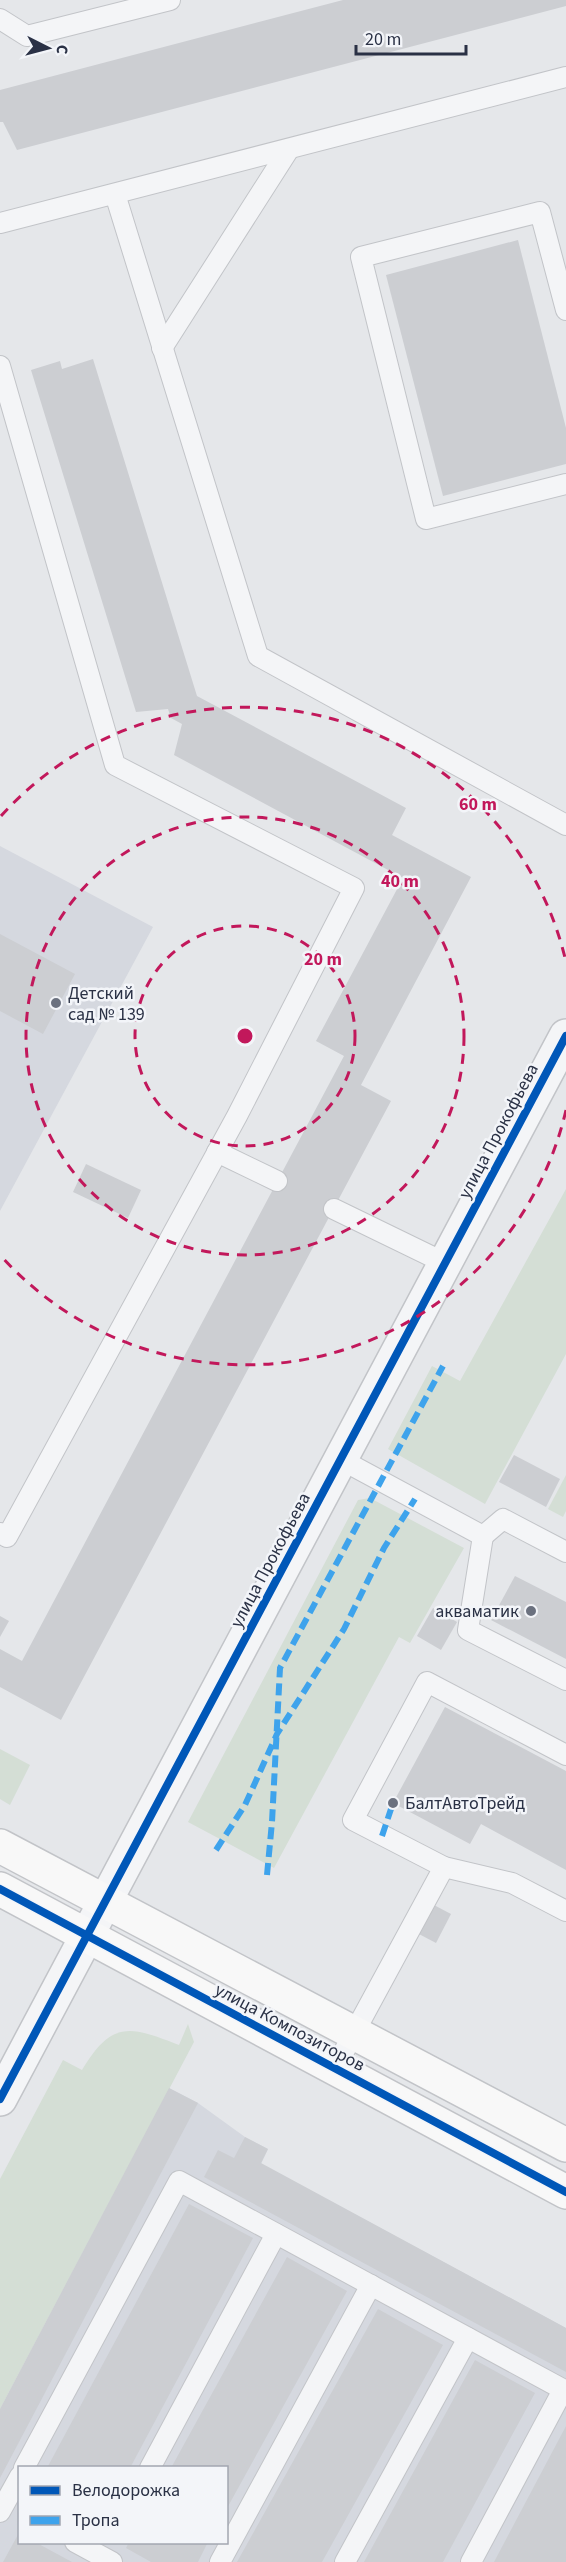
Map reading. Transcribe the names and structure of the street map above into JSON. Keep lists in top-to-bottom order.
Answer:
{
  "streets": {
    "street": ["улица Прокофьева", "улица Композиторов"]
  },
  "crossings": [
    ["улица Прокофьева", "улица Композиторов"]
  ],
  "places": ["Детский сад № 139", "акваматик", "БалтАвтоТрейд"],
  "legend": ["Велодорожка", "Тропа"],
  "scale_bar": "20 m",
  "north": "right",
  "rings": ["60 m", "40 m", "20 m"]
}
